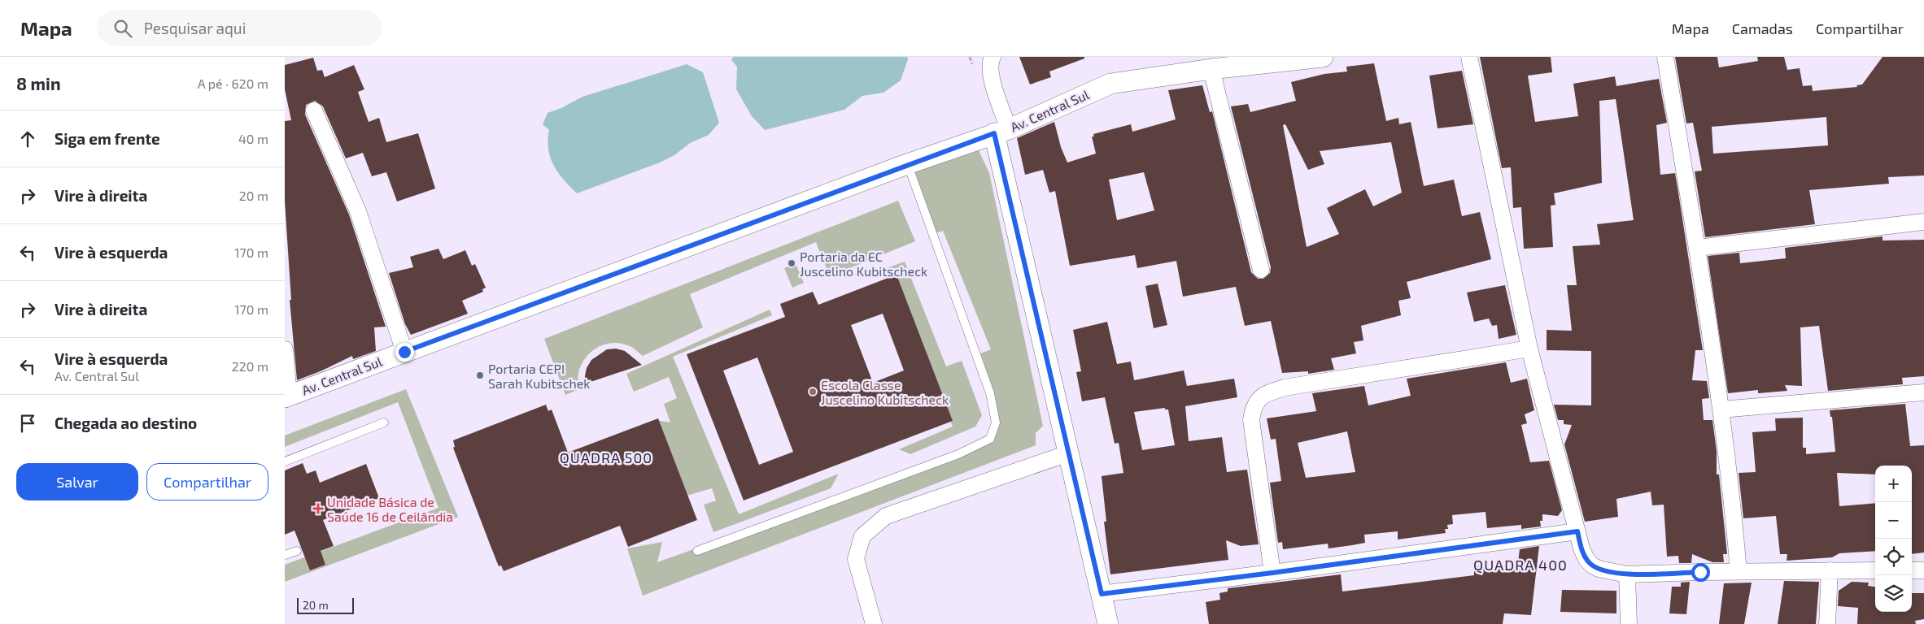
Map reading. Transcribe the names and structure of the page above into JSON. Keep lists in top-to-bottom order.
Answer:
{
  "streets": {
    "street": ["Av. Central Sul"]
  },
  "districts": ["QUADRA 500", "QUADRA 400"],
  "places": {
    "other": ["Portaria da EC Juscelino Kubitscheck", "Portaria CEPI Sarah Kubitschek", "Escola Classe Juscelino Kubitscheck"],
    "health": ["Unidade Básica de Saúde 16 de Ceilândia"]
  },
  "scale_bar": "20 m",
  "page": {
    "header": "Mapa",
    "search": "Pesquisar aqui",
    "nav": ["Mapa", "Camadas", "Compartilhar"],
    "heading": ["8 min", "A pé · 620 m"],
    "list": [
      ["Siga em frente", "40 m"],
      ["Vire à direita", "20 m"],
      ["Vire à esquerda", "170 m"],
      ["Vire à direita", "170 m"],
      ["Vire à esquerda", "Av. Central Sul", "220 m"],
      "Chegada ao destino"
    ],
    "buttons": ["Salvar", "Compartilhar"],
    "map_buttons": ["+", "−"],
    "scale": "20 m"
  }
}
